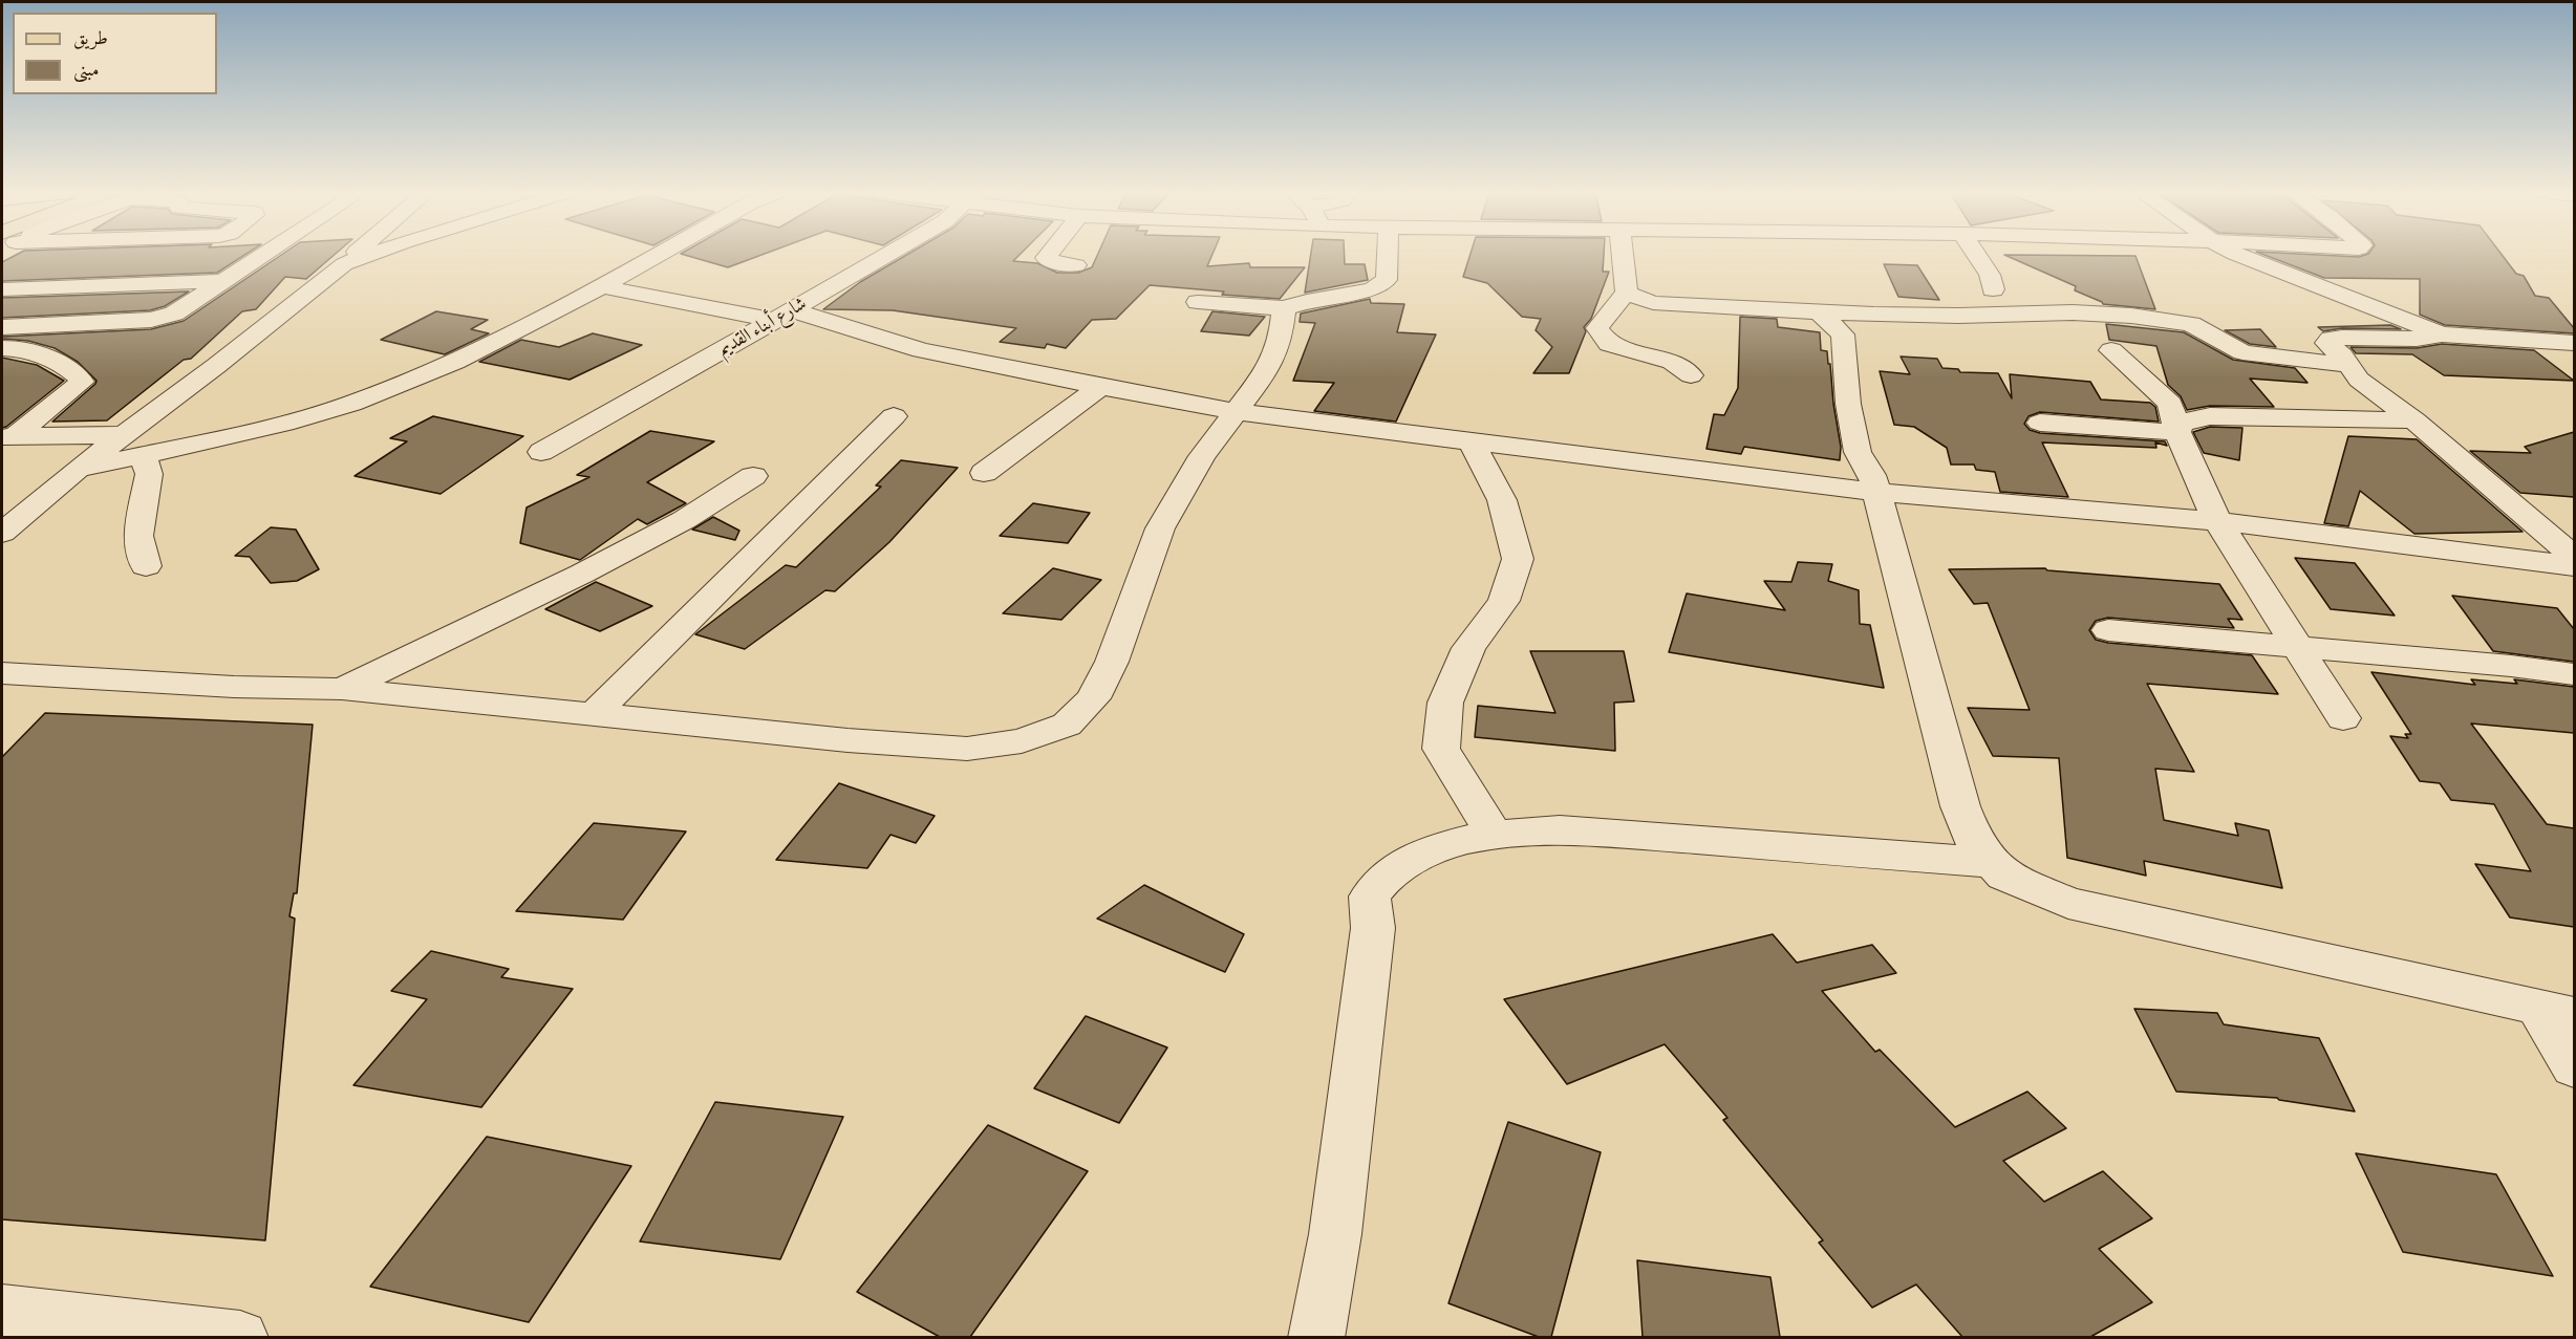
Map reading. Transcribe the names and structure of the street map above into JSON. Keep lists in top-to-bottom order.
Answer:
{
  "streets": {
    "street": ["شارع أبناء القديم"]
  },
  "legend": ["طريق", "مبنى"]
}
